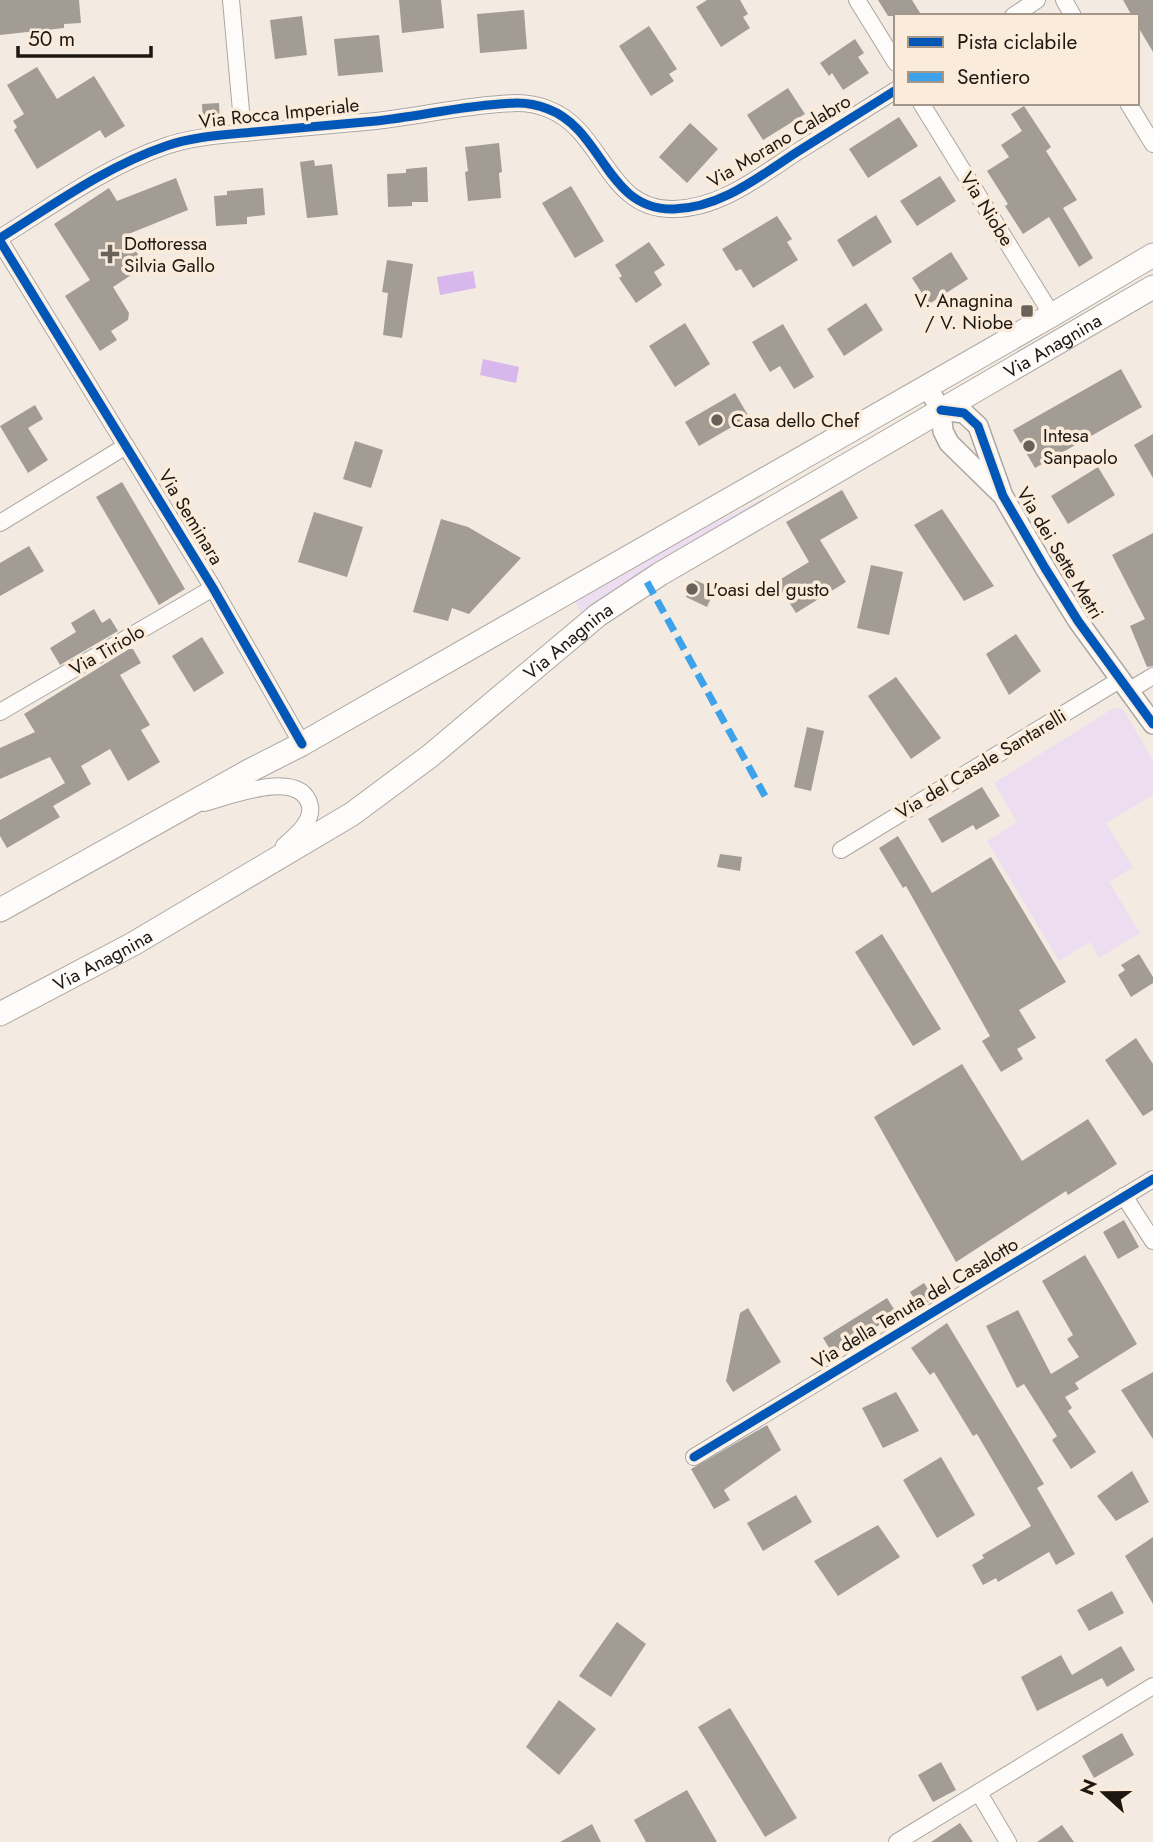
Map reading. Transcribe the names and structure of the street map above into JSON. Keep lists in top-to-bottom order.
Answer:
{
  "streets": {
    "main road": ["Via Anagnina"],
    "street": [
      "Via Rocca Imperiale",
      "Via Morano Calabro",
      "Via Niobe",
      "Via Seminara",
      "Via dei Sette Metri",
      "Via Tiriolo",
      "Via del Casale Santarelli",
      "Via della Tenuta del Casalotto"
    ]
  },
  "crossings": [
    ["Via Rocca Imperiale", "Via Morano Calabro"],
    ["Via Rocca Imperiale", "Via Seminara"],
    ["Via Niobe", "Via Anagnina"],
    ["Via Anagnina", "Via Seminara"],
    ["Via Anagnina", "Via dei Sette Metri"],
    ["Via Seminara", "Via Tiriolo"],
    ["Via dei Sette Metri", "Via del Casale Santarelli"]
  ],
  "places": {
    "health": ["Dottoressa Silvia Gallo"],
    "transit": ["V. Anagnina / V. Niobe"],
    "other": ["Casa dello Chef", "Intesa Sanpaolo", "L'oasi del gusto"]
  },
  "legend": ["Pista ciclabile", "Sentiero"],
  "scale_bar": "50 m",
  "north": "left"
}
